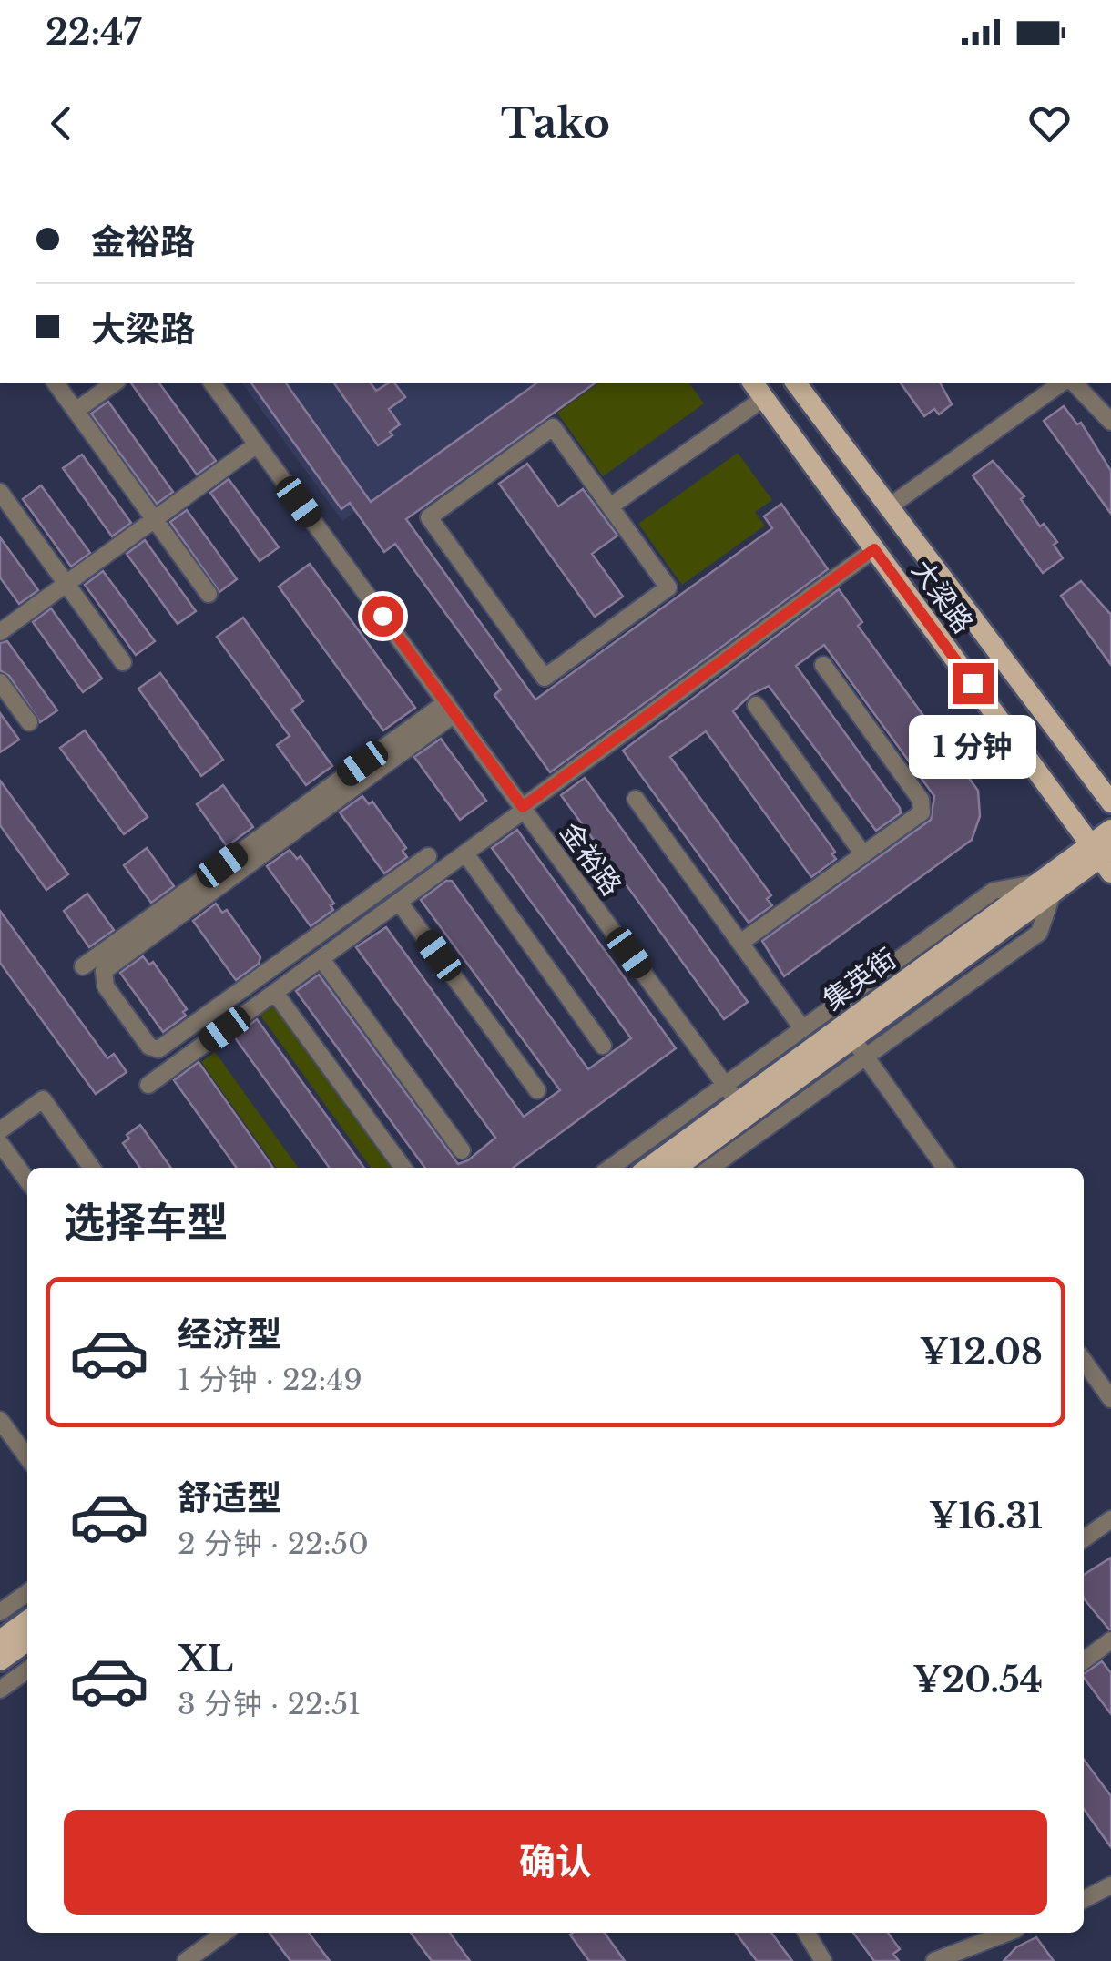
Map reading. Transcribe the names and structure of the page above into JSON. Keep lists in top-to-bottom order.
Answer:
{
  "streets": {
    "main road": ["大梁路", "集英街"],
    "street": ["金裕路"]
  },
  "crossings": [
    ["大梁路", "集英街"],
    ["金裕路", "集英街"]
  ],
  "page": {
    "status": "22:47",
    "header": "Tako",
    "banner": ["金裕路", "大梁路"],
    "bubble": "1 分钟",
    "heading": "选择车型",
    "list": [
      {
        "name": "经济型",
        "note": "1 分钟 · 22:49",
        "value": "¥12.08"
      },
      {
        "name": "舒适型",
        "note": "2 分钟 · 22:50",
        "value": "¥16.31"
      },
      {
        "name": "XL",
        "note": "3 分钟 · 22:51",
        "value": "¥20.54"
      }
    ],
    "buttons": "确认"
  }
}
